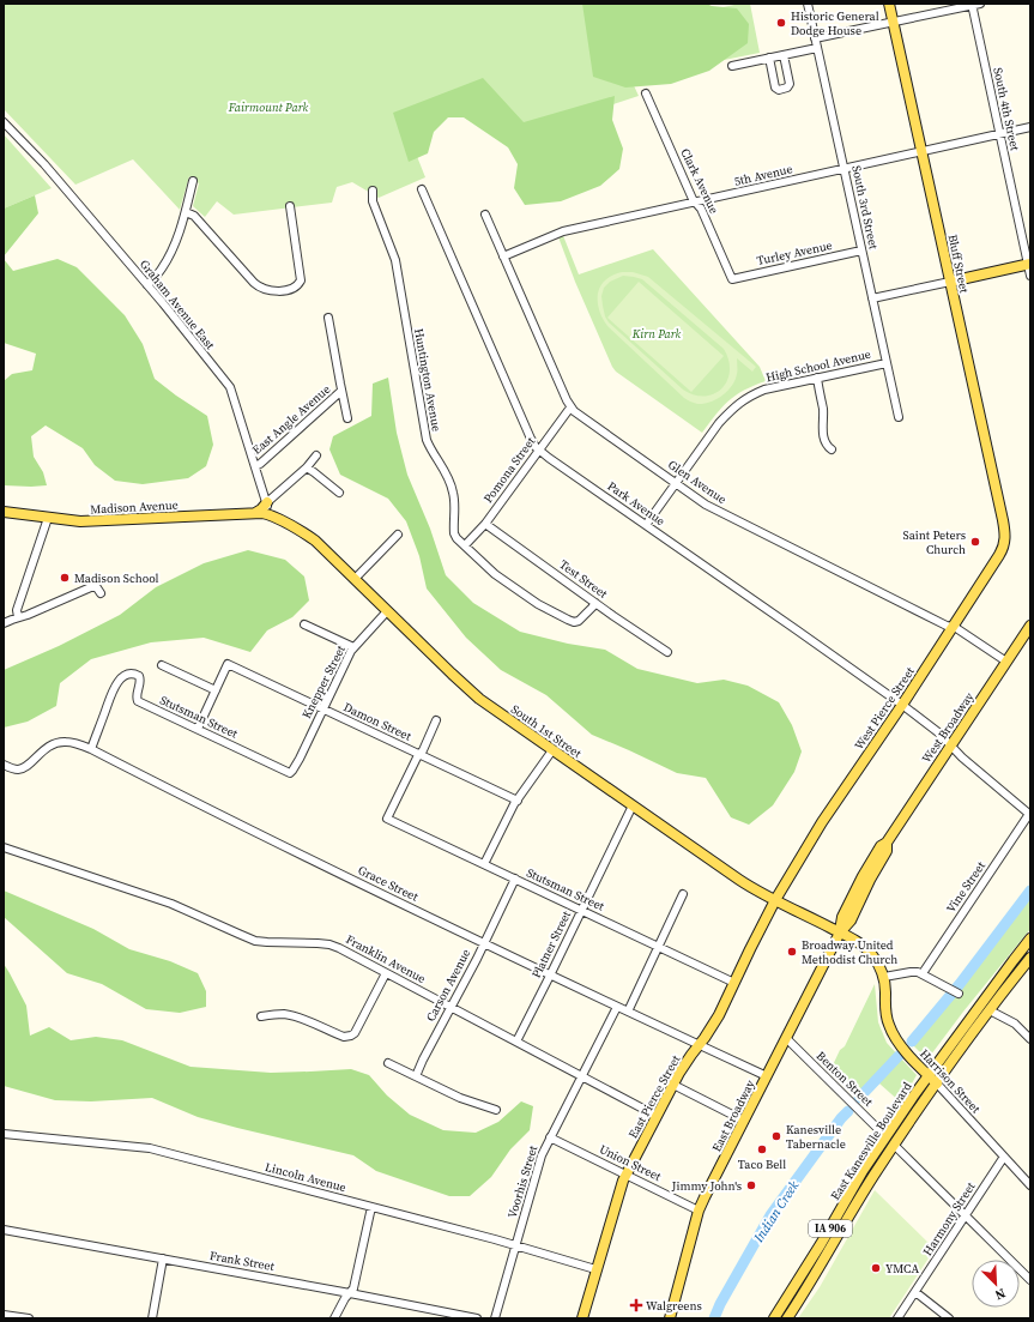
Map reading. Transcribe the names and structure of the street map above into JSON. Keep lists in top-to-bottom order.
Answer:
{
  "streets": {
    "main road": [
      "Bluff Street",
      "Madison Avenue",
      "West Pierce Street",
      "West Broadway",
      "South 1st Street",
      "Harrison Street",
      "East Pierce Street",
      "East Broadway",
      "East Kanesville Boulevard",
      "IA 906"
    ],
    "street": [
      "South 4th Street",
      "5th Avenue",
      "Clark Avenue",
      "South 3rd Street",
      "Turley Avenue",
      "Graham Avenue East",
      "High School Avenue",
      "Huntington Avenue",
      "East Angle Avenue",
      "Pomona Street",
      "Glen Avenue",
      "Park Avenue",
      "Test Street",
      "Knepper Street",
      "Stutsman Street",
      "Damon Street",
      "Grace Street",
      "Vine Street",
      "Platner Street",
      "Franklin Avenue",
      "Carson Avenue",
      "Benton Street",
      "Union Street",
      "Lincoln Avenue",
      "Voorhis Street",
      "Harmony Street",
      "Frank Street"
    ]
  },
  "crossings": [
    ["South 4th Street", "5th Avenue"],
    ["5th Avenue", "Clark Avenue"],
    ["5th Avenue", "South 3rd Street"],
    ["5th Avenue", "Bluff Street"],
    ["5th Avenue", "Glen Avenue"],
    ["Clark Avenue", "Turley Avenue"],
    ["South 3rd Street", "Turley Avenue"],
    ["South 3rd Street", "High School Avenue"],
    ["Bluff Street", "West Pierce Street"],
    ["Graham Avenue East", "East Angle Avenue"],
    ["Graham Avenue East", "Madison Avenue"],
    ["Graham Avenue East", "South 1st Street"],
    ["High School Avenue", "Glen Avenue"],
    ["High School Avenue", "Park Avenue"],
    ["Huntington Avenue", "Pomona Street"],
    ["Huntington Avenue", "Test Street"],
    ["Pomona Street", "Glen Avenue"],
    ["Pomona Street", "Park Avenue"],
    ["Pomona Street", "Test Street"],
    ["Glen Avenue", "West Pierce Street"],
    ["Glen Avenue", "West Broadway"],
    ["Park Avenue", "West Pierce Street"],
    ["Park Avenue", "West Broadway"],
    ["Park Avenue", "Vine Street"],
    ["Madison Avenue", "South 1st Street"],
    ["Knepper Street", "Stutsman Street"],
    ["Knepper Street", "Damon Street"],
    ["Knepper Street", "South 1st Street"],
    ["West Pierce Street", "South 1st Street"],
    ["West Pierce Street", "East Pierce Street"],
    ["Stutsman Street", "Damon Street"],
    ["Stutsman Street", "Grace Street"],
    ["Stutsman Street", "Platner Street"],
    ["Stutsman Street", "Carson Avenue"],
    ["Stutsman Street", "East Pierce Street"],
    ["West Broadway", "South 1st Street"],
    ["West Broadway", "East Broadway"],
    ["South 1st Street", "Platner Street"],
    ["South 1st Street", "Harrison Street"],
    ["South 1st Street", "East Pierce Street"],
    ["South 1st Street", "East Broadway"],
    ["Grace Street", "Platner Street"],
    ["Grace Street", "Carson Avenue"],
    ["Grace Street", "East Pierce Street"],
    ["Grace Street", "East Broadway"],
    ["Grace Street", "Voorhis Street"],
    ["Platner Street", "Franklin Avenue"],
    ["Franklin Avenue", "Carson Avenue"],
    ["Franklin Avenue", "East Pierce Street"],
    ["Franklin Avenue", "Voorhis Street"],
    ["Benton Street", "East Broadway"],
    ["Benton Street", "East Kanesville Boulevard"],
    ["Harrison Street", "East Kanesville Boulevard"],
    ["Harrison Street", "Harmony Street"],
    ["East Pierce Street", "Union Street"],
    ["East Pierce Street", "Lincoln Avenue"],
    ["East Broadway", "Union Street"],
    ["East Kanesville Boulevard", "IA 906"],
    ["Union Street", "Voorhis Street"],
    ["Lincoln Avenue", "Voorhis Street"]
  ],
  "water": ["Indian Creek"],
  "parks": ["Fairmount Park", "Kirn Park"],
  "places": {
    "other": [
      "Historic General Dodge House",
      "Saint Peters Church",
      "Madison School",
      "Broadway United Methodist Church",
      "Kanesville Tabernacle",
      "Taco Bell",
      "Jimmy John's",
      "YMCA"
    ],
    "health": ["Walgreens"]
  },
  "north": "bottom right"
}
